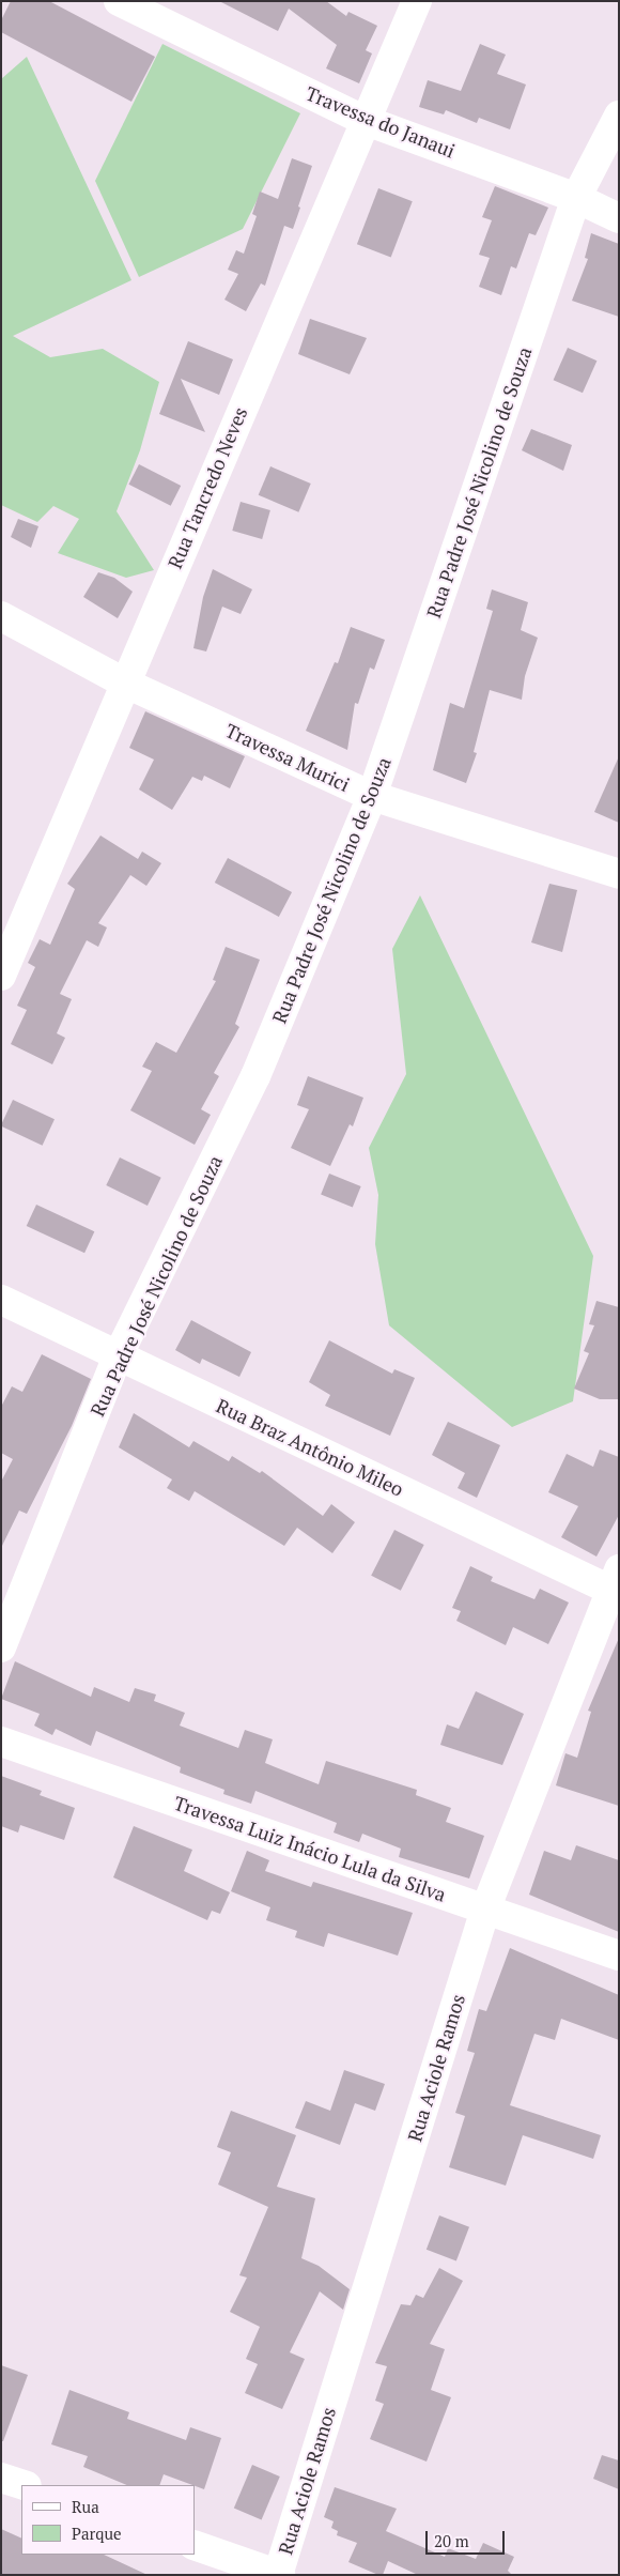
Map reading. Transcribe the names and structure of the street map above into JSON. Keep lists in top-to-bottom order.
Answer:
{
  "streets": {
    "street": [
      "Travessa do Janaui",
      "Rua Padre José Nicolino de Souza",
      "Rua Tancredo Neves",
      "Travessa Murici",
      "Rua Braz Antônio Mileo",
      "Travessa Luiz Inácio Lula da Silva",
      "Rua Aciole Ramos"
    ]
  },
  "crossings": [
    ["Travessa do Janaui", "Rua Padre José Nicolino de Souza"],
    ["Travessa do Janaui", "Rua Tancredo Neves"],
    ["Rua Padre José Nicolino de Souza", "Travessa Murici"],
    ["Rua Padre José Nicolino de Souza", "Rua Braz Antônio Mileo"],
    ["Rua Tancredo Neves", "Travessa Murici"],
    ["Rua Braz Antônio Mileo", "Rua Aciole Ramos"],
    ["Travessa Luiz Inácio Lula da Silva", "Rua Aciole Ramos"]
  ],
  "legend": ["Rua", "Parque"],
  "scale_bar": "20 m"
}
